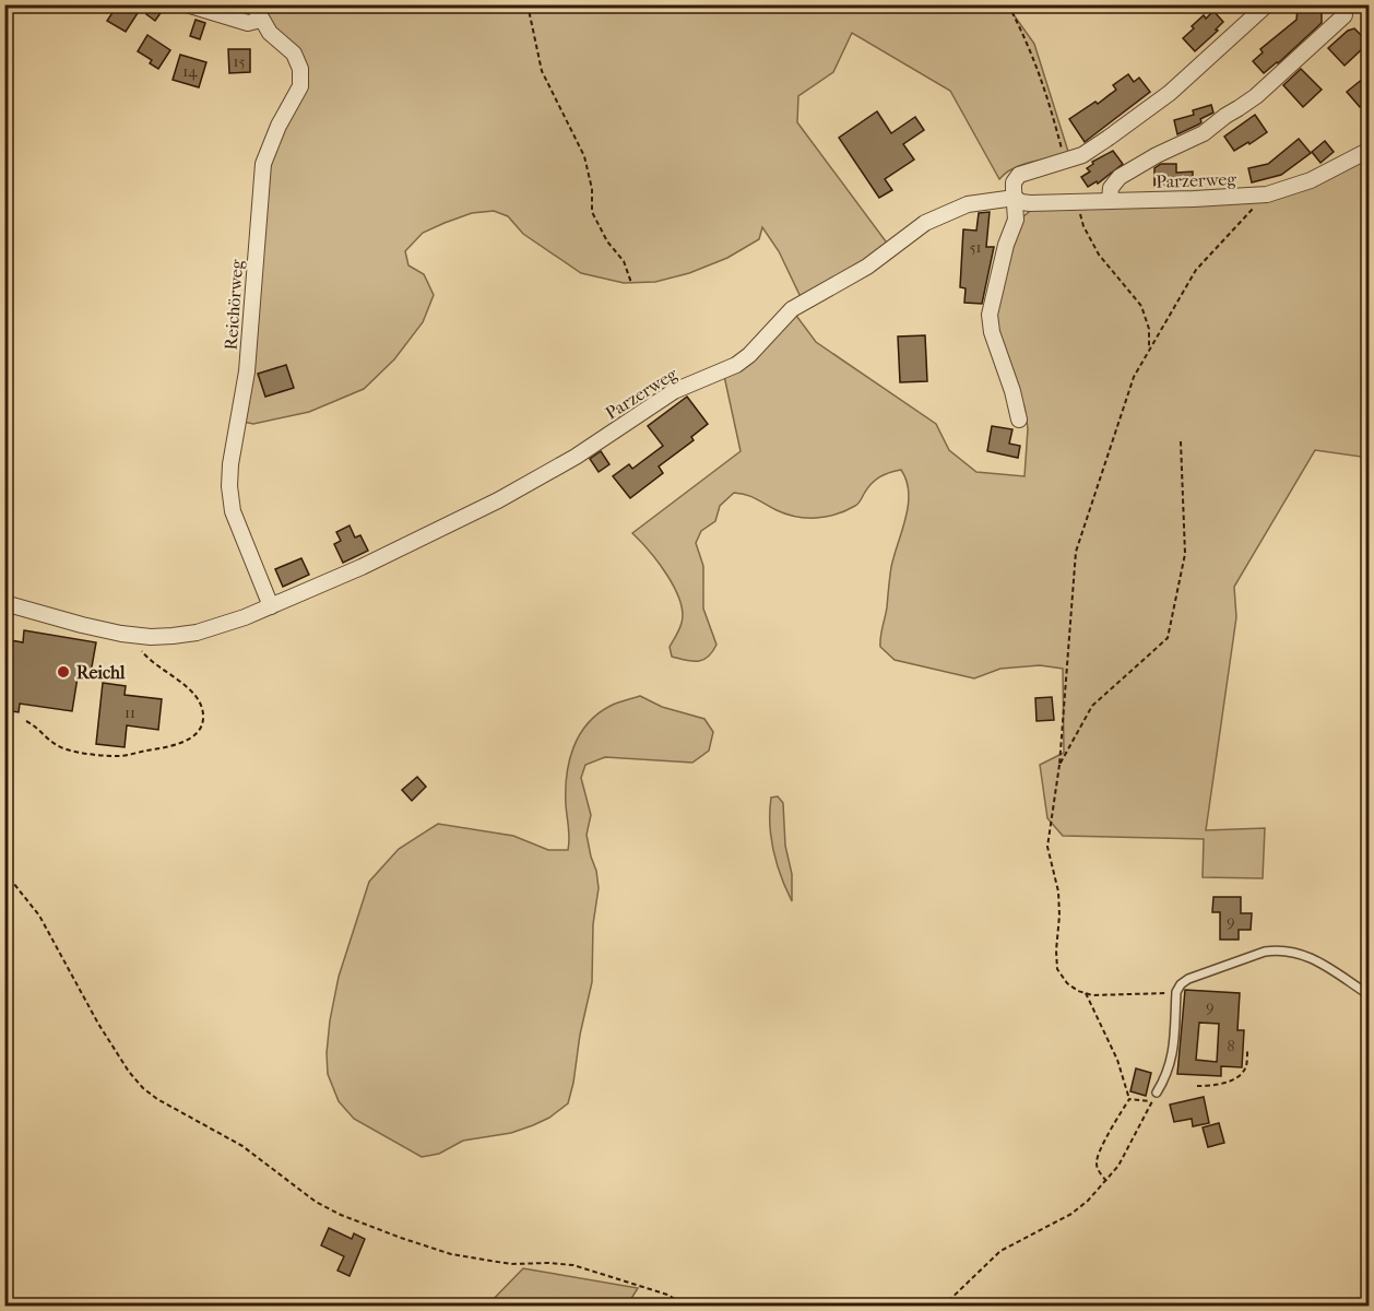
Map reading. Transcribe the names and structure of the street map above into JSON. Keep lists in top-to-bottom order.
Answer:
{
  "streets": {
    "street": ["Parzerweg", "Reichörweg"]
  },
  "crossings": [
    ["Parzerweg", "Reichörweg"]
  ],
  "places": ["Reichl"],
  "house_numbers": [
    "15",
    "14",
    "51",
    "11",
    "9",
    "9",
    "8"
  ]
}
